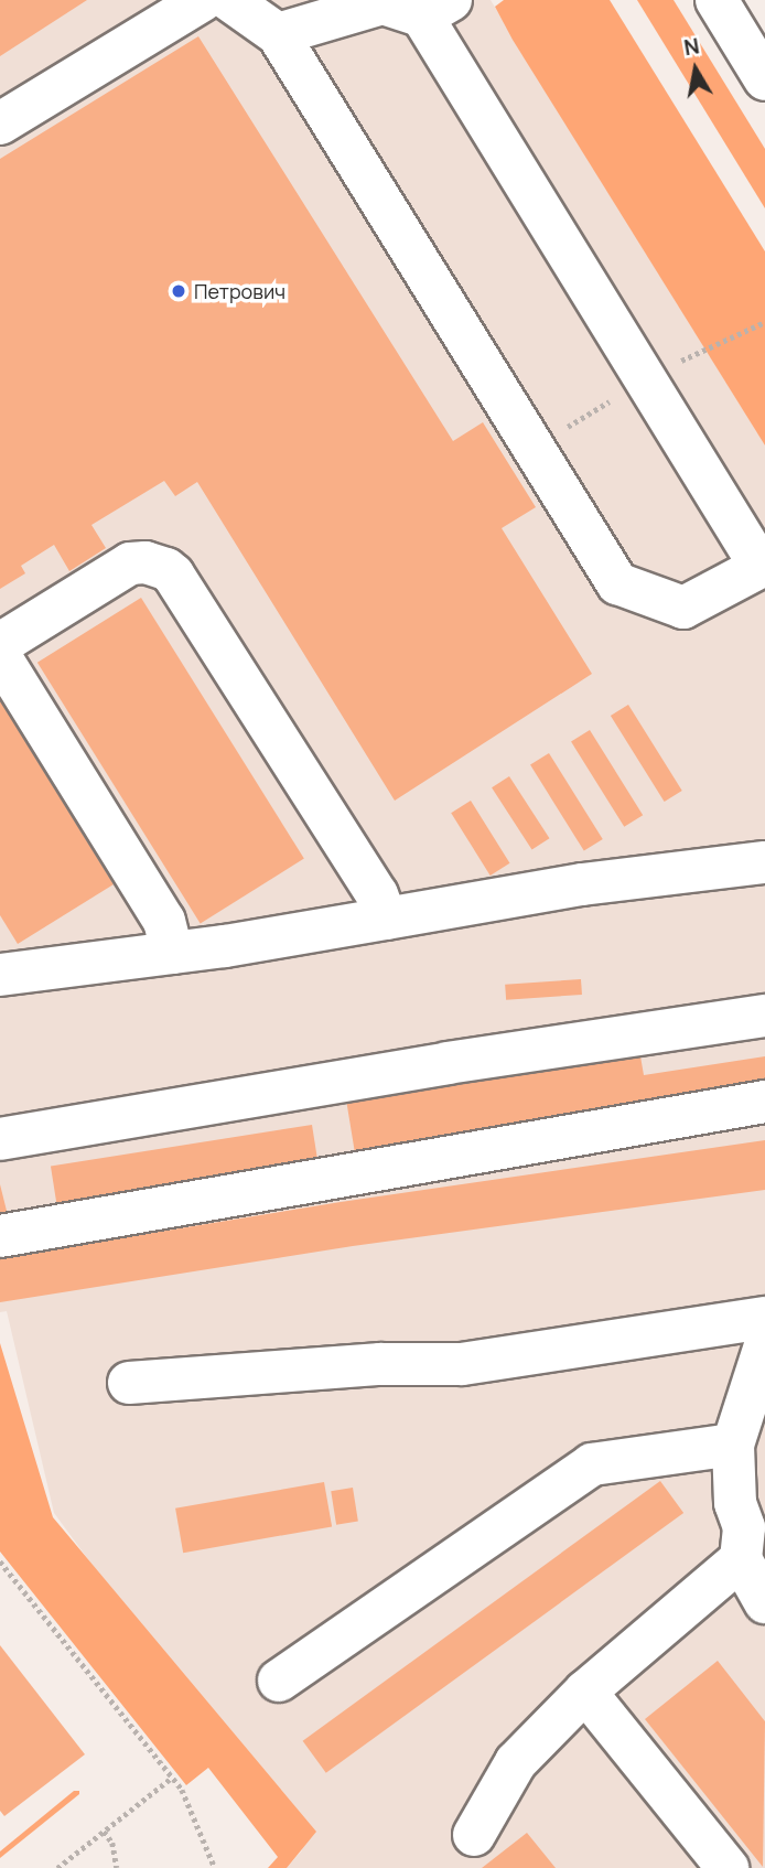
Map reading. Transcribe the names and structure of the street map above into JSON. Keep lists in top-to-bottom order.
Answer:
{
  "places": ["Петрович"],
  "north": "top"
}
